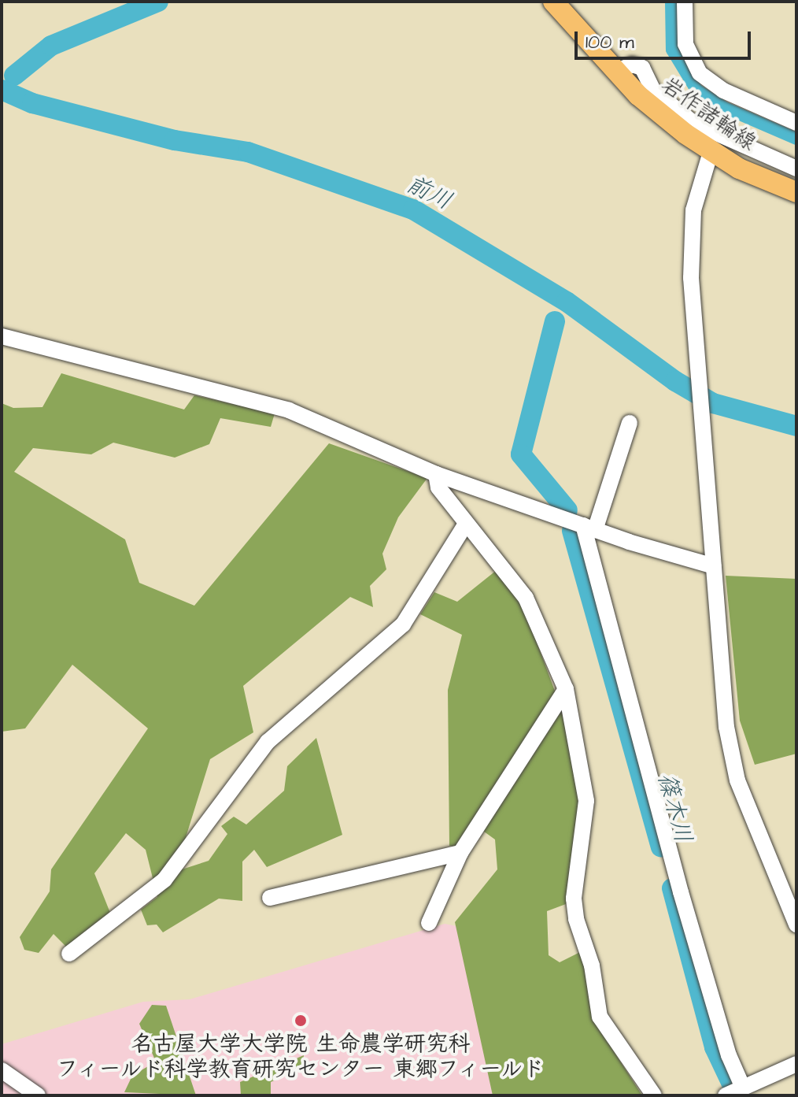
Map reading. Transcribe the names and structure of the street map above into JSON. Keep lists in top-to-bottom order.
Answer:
{
  "streets": {
    "main road": ["岩作諸輪線"]
  },
  "water": ["前川", "篠木川"],
  "places": ["名古屋大学大学院 生命農学研究科 フィールド科学教育研究センター 東郷フィールド"],
  "scale_bar": "100 m"
}
